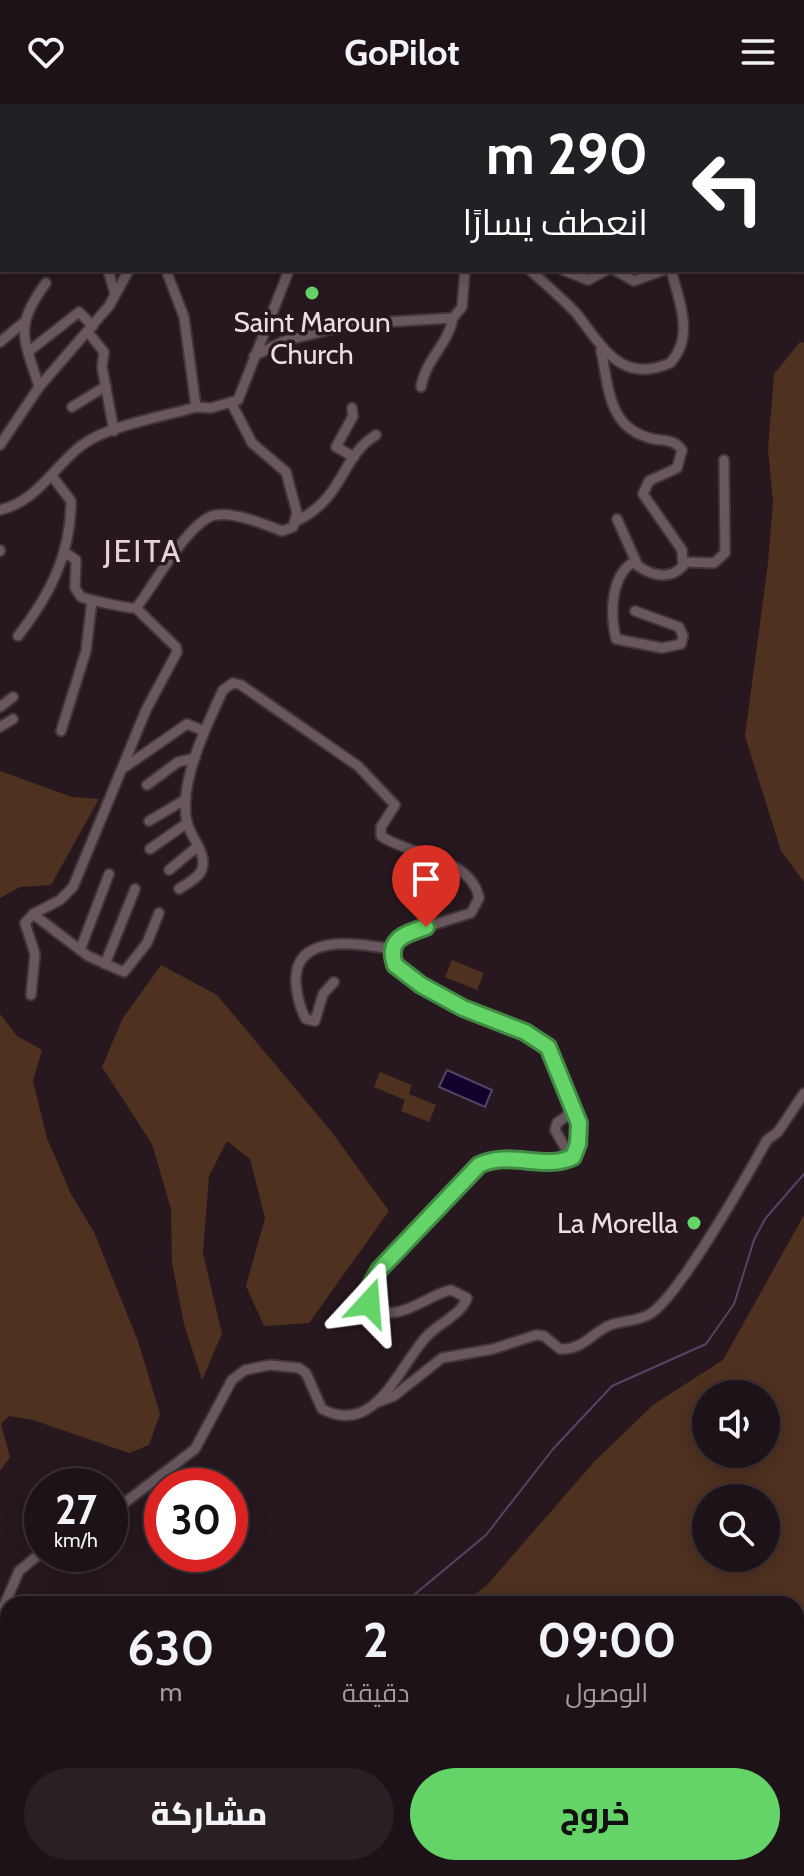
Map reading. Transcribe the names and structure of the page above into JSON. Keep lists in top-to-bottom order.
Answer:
{
  "districts": ["JEITA"],
  "places": ["Saint Maroun Church", "La Morella"],
  "page": {
    "header": "GoPilot",
    "turn": ["290 m", "انعطف يسارًا"],
    "speed": "27 km/h",
    "limit": "30",
    "eta": [
      "09:00",
      "الوصول",
      "2",
      "دقيقة",
      "630",
      "m"
    ],
    "buttons": ["خروج", "مشاركة"]
  }
}
